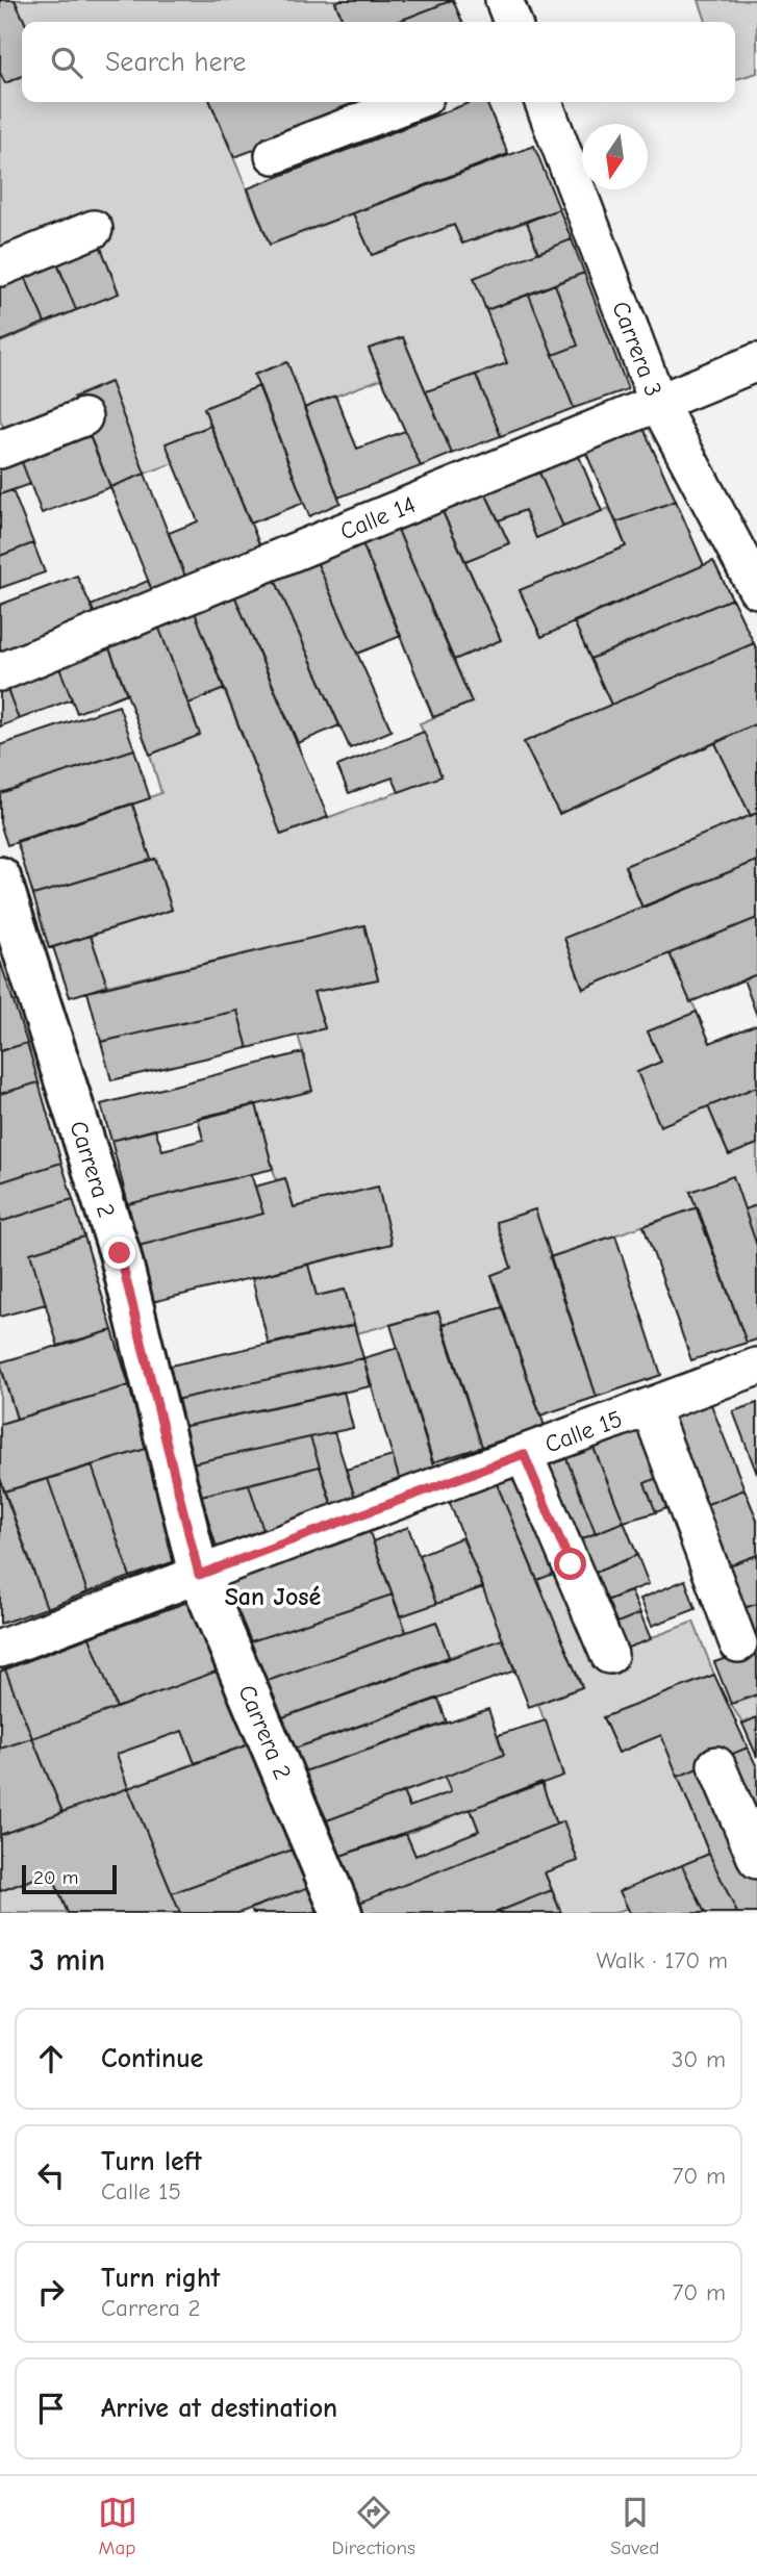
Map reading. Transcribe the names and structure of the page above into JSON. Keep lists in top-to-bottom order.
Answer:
{
  "streets": {
    "main road": ["Carrera 2"],
    "street": ["Carrera 3", "Calle 14", "Calle 15"]
  },
  "crossings": [
    ["Carrera 3", "Calle 14"],
    ["Carrera 2", "Calle 15"]
  ],
  "districts": ["San José"],
  "scale_bar": "20 m",
  "north": "bottom",
  "page": {
    "search": "Search here",
    "scale": "20 m",
    "heading": ["3 min", "Walk · 170 m"],
    "list": [
      ["Continue", "30 m"],
      ["Turn left", "Calle 15", "70 m"],
      ["Turn right", "Carrera 2", "70 m"],
      "Arrive at destination"
    ],
    "nav": ["Map", "Directions", "Saved"]
  }
}
